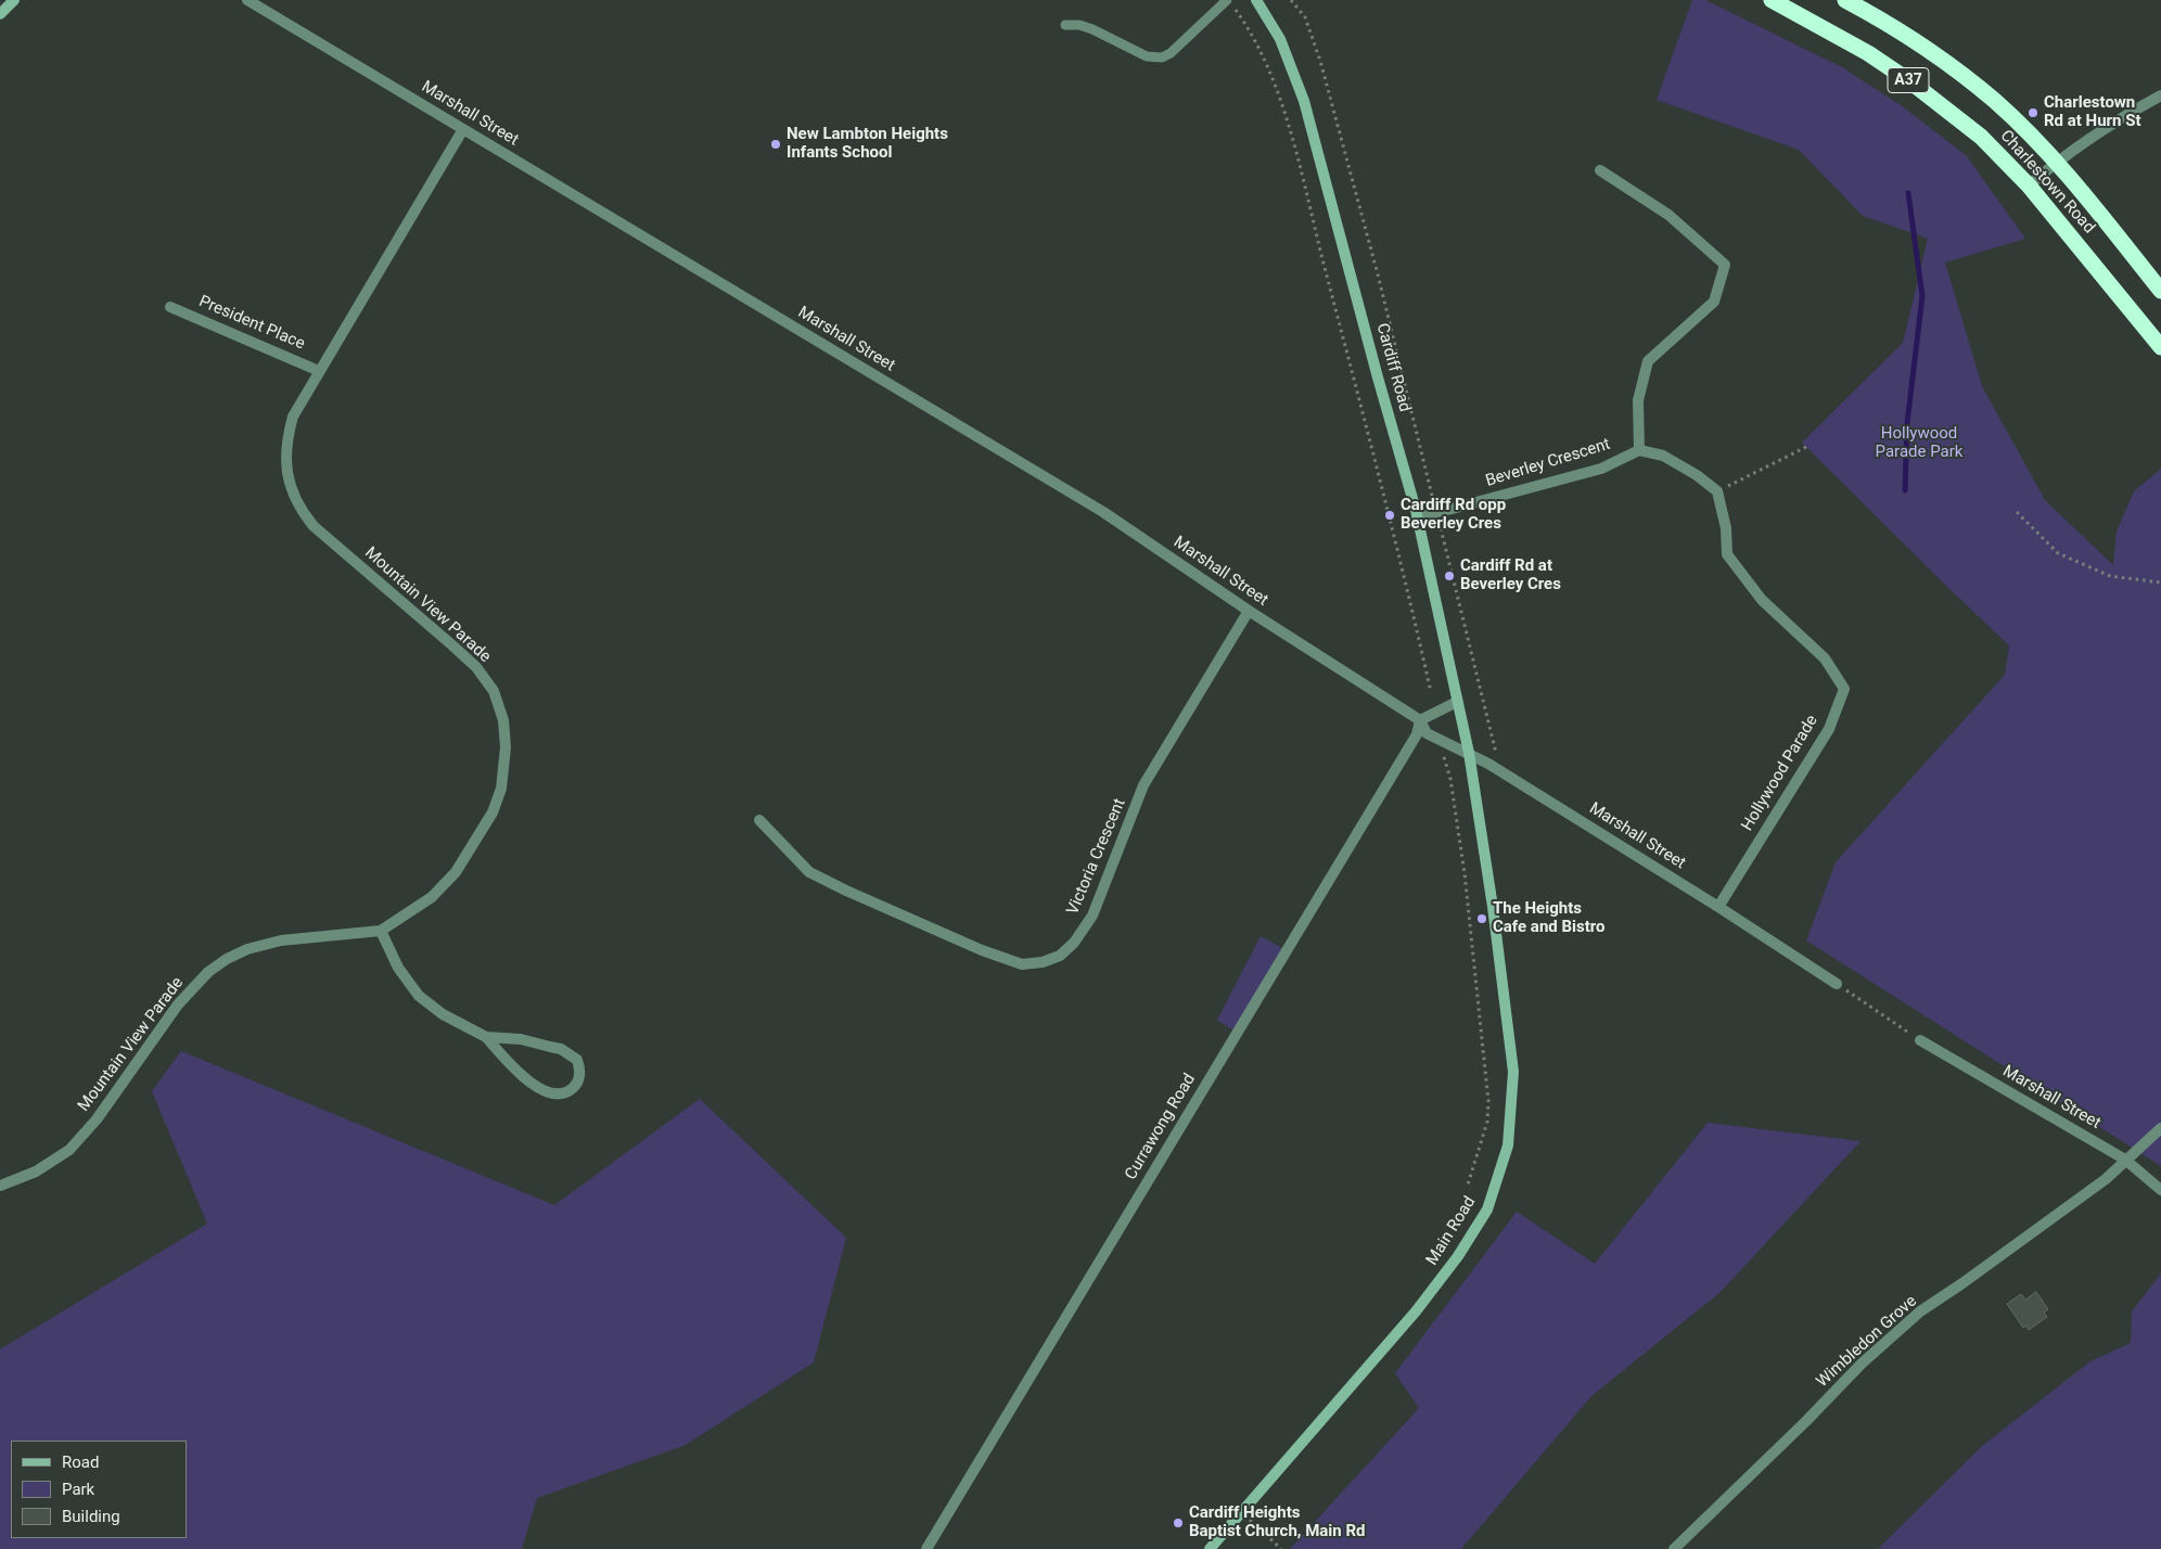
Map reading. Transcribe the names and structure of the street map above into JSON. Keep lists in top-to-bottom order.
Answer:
{
  "streets": {
    "highway": ["A37", "Charlestown Road"],
    "main road": ["Cardiff Road", "Main Road"],
    "street": [
      "Marshall Street",
      "President Place",
      "Beverley Crescent",
      "Mountain View Parade",
      "Hollywood Parade",
      "Victoria Crescent",
      "Currawong Road",
      "Wimbledon Grove"
    ]
  },
  "crossings": [
    ["Marshall Street", "Cardiff Road"],
    ["Marshall Street", "Mountain View Parade"],
    ["Marshall Street", "Hollywood Parade"],
    ["Marshall Street", "Victoria Crescent"],
    ["Marshall Street", "Currawong Road"],
    ["Marshall Street", "Main Road"],
    ["Marshall Street", "Wimbledon Grove"],
    ["President Place", "Mountain View Parade"],
    ["Cardiff Road", "Beverley Crescent"],
    ["Cardiff Road", "Main Road"]
  ],
  "parks": ["Hollywood Parade Park"],
  "places": [
    "Charlestown Rd at Hurn St",
    "New Lambton Heights Infants School",
    "Cardiff Rd opp Beverley Cres",
    "Cardiff Rd at Beverley Cres",
    "The Heights Cafe and Bistro",
    "Cardiff Heights Baptist Church, Main Rd"
  ],
  "legend": ["Road", "Park", "Building"]
}
